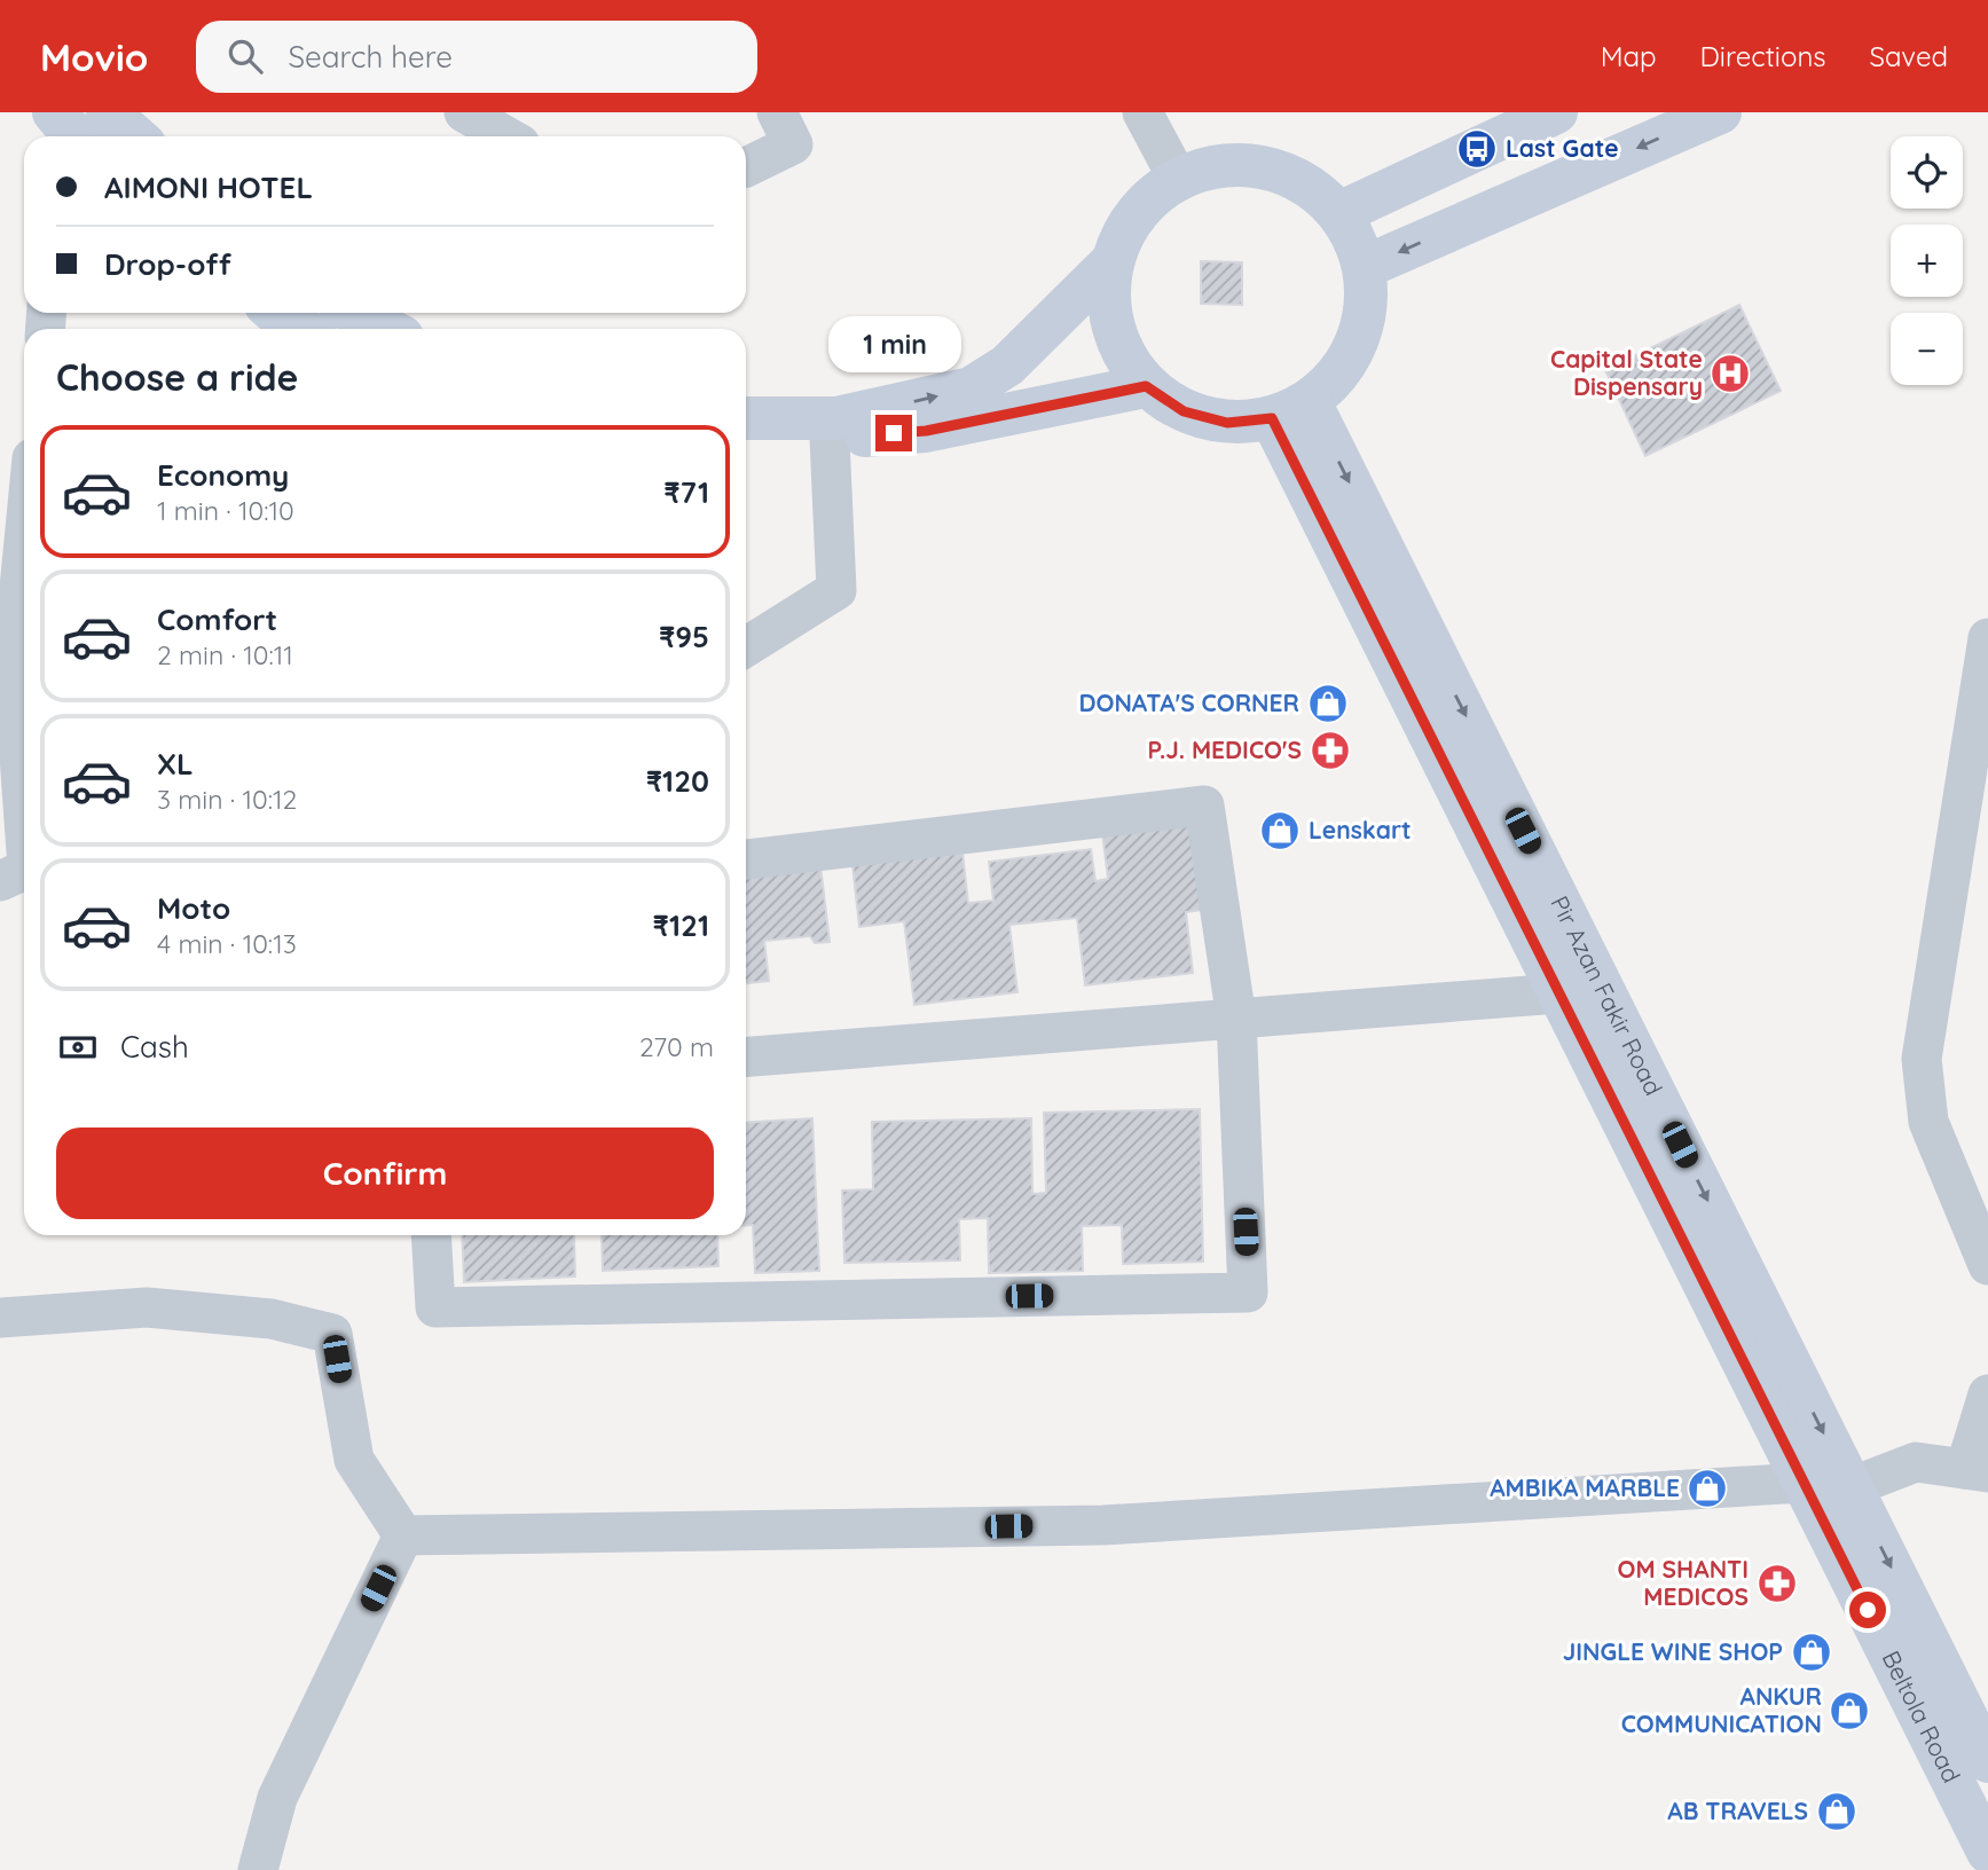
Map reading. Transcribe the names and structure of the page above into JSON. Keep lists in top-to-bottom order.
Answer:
{
  "streets": {
    "main road": ["Pir Azan Fakir Road", "Beltola Road"]
  },
  "crossings": [
    ["Pir Azan Fakir Road", "Beltola Road"]
  ],
  "one_way": ["Pir Azan Fakir Road"],
  "places": {
    "bus stop": ["Last Gate"],
    "hospital": ["Capital State Dispensary"],
    "shop": [
      "DONATA'S CORNER",
      "Lenskart",
      "AMBIKA MARBLE",
      "JINGLE WINE SHOP",
      "ANKUR COMMUNICATION",
      "AB TRAVELS"
    ],
    "pharmacy": ["P.J. MEDICO'S", "OM SHANTI MEDICOS"]
  },
  "page": {
    "header": "Movio",
    "search": "Search here",
    "nav": ["Map", "Directions", "Saved"],
    "map_buttons": ["+", "−"],
    "banner": ["AIMONI HOTEL", "Drop-off"],
    "bubble": "1 min",
    "heading": "Choose a ride",
    "list": [
      {
        "name": "Economy",
        "note": "1 min · 10:10",
        "value": "₹71"
      },
      {
        "name": "Comfort",
        "note": "2 min · 10:11",
        "value": "₹95"
      },
      {
        "name": "XL",
        "note": "3 min · 10:12",
        "value": "₹120"
      },
      {
        "name": "Moto",
        "note": "4 min · 10:13",
        "value": "₹121"
      }
    ],
    "pay": ["Cash", "270 m"],
    "buttons": "Confirm"
  }
}
